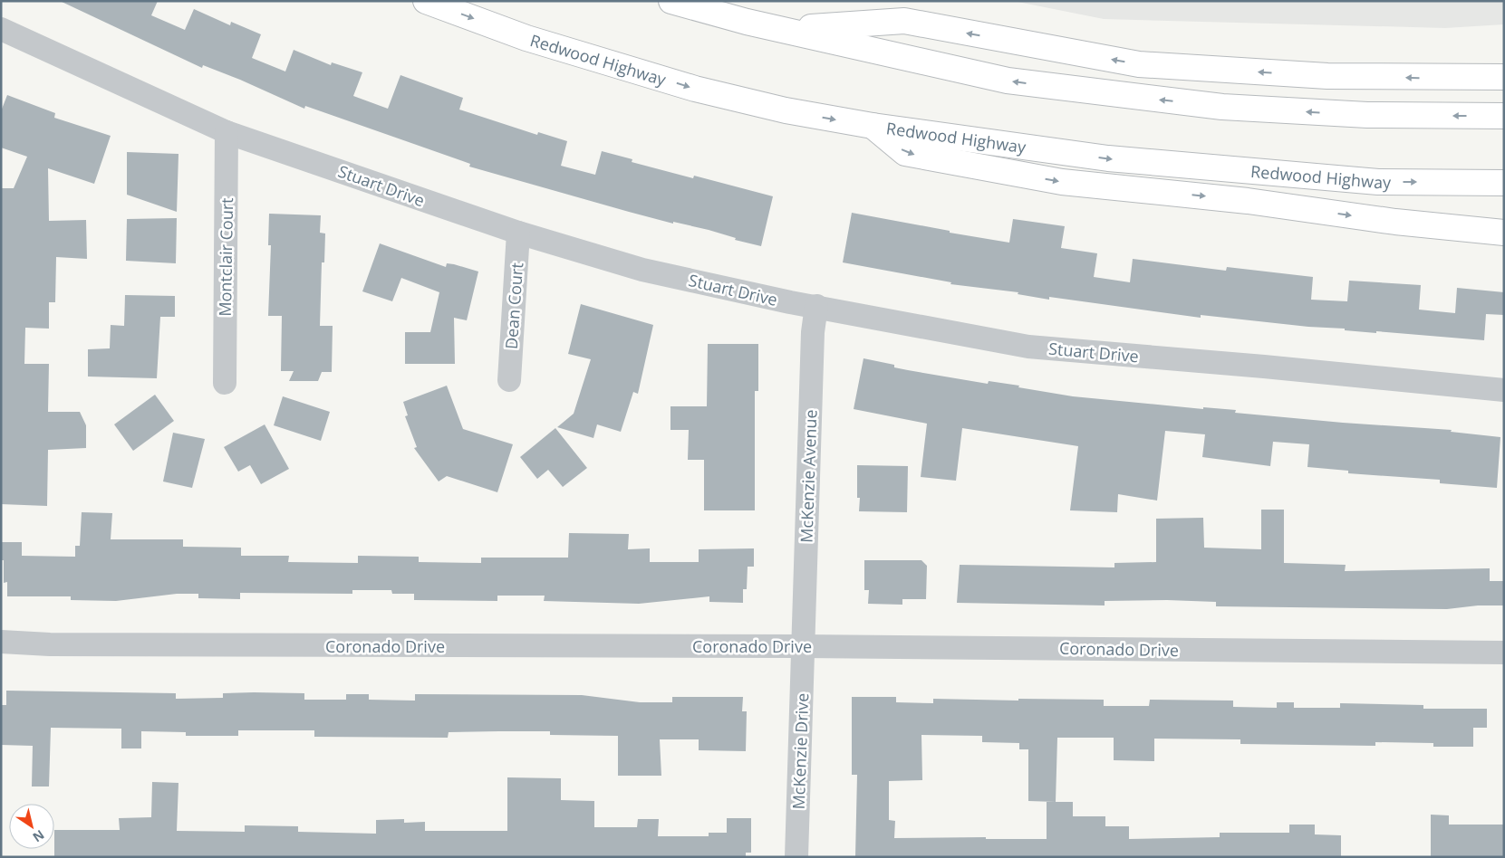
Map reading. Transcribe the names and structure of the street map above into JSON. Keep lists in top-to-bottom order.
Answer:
{
  "streets": {
    "highway": ["Redwood Highway"],
    "street": [
      "Stuart Drive",
      "Montclair Court",
      "Dean Court",
      "McKenzie Avenue",
      "Coronado Drive",
      "McKenzie Drive"
    ]
  },
  "crossings": [
    ["Stuart Drive", "Montclair Court"],
    ["Stuart Drive", "Dean Court"],
    ["Stuart Drive", "McKenzie Avenue"],
    ["McKenzie Avenue", "Coronado Drive"],
    ["McKenzie Avenue", "McKenzie Drive"],
    ["Coronado Drive", "McKenzie Drive"]
  ],
  "north": "bottom right"
}
